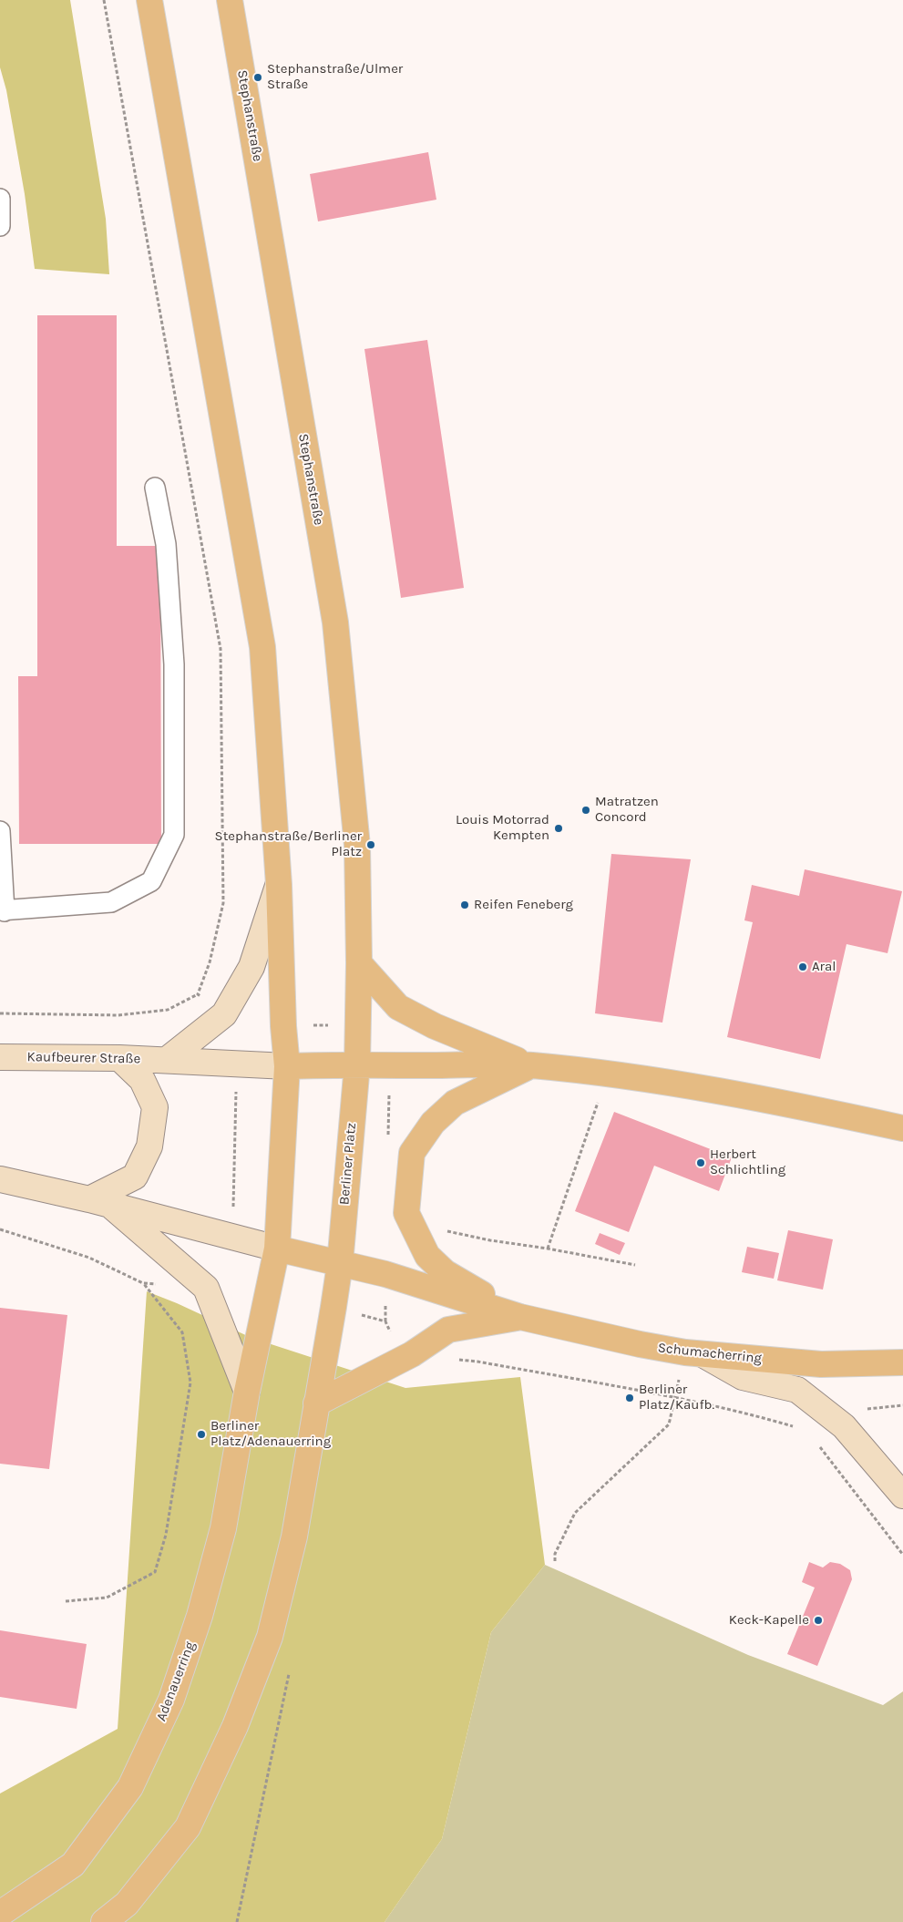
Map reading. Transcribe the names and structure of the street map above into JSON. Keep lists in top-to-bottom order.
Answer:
{
  "streets": {
    "main road": [
      "Stephanstraße",
      "Kaufbeurer Straße",
      "Berliner Platz",
      "Schumacherring",
      "Adenauerring"
    ]
  },
  "crossings": [
    ["Stephanstraße", "Berliner Platz"]
  ],
  "places": [
    "Stephanstraße/Ulmer Straße",
    "Matratzen Concord",
    "Louis Motorrad Kempten",
    "Stephanstraße/Berliner Platz",
    "Reifen Feneberg",
    "Aral",
    "Herbert Schlichtling",
    "Berliner Platz/Kaufb.",
    "Berliner Platz/Adenauerring",
    "Keck-Kapelle"
  ]
}
